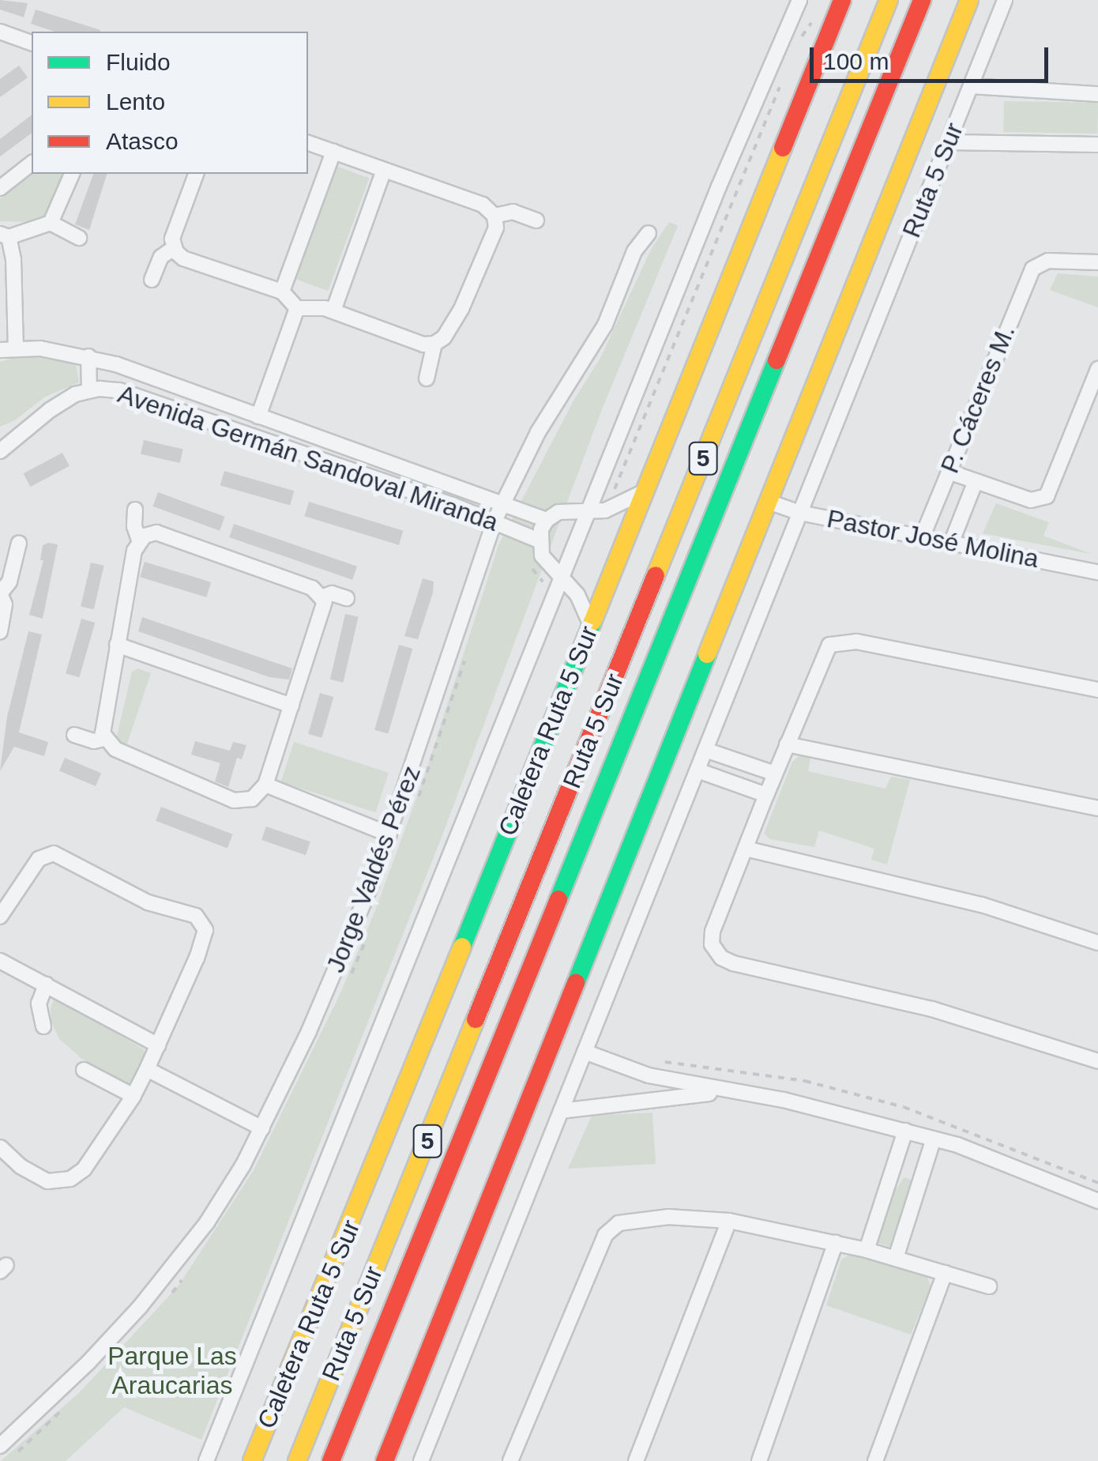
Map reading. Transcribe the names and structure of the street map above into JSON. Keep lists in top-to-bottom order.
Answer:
{
  "streets": {
    "main road": ["Ruta 5 Sur", "5", "Caletera Ruta 5 Sur"],
    "street": [
      "P. Cáceres M.",
      "Avenida Germán Sandoval Miranda",
      "Pastor José Molina",
      "Jorge Valdés Pérez"
    ]
  },
  "crossings": [
    ["Ruta 5 Sur", "Pastor José Molina"],
    ["P. Cáceres M.", "Pastor José Molina"],
    ["Avenida Germán Sandoval Miranda", "Jorge Valdés Pérez"]
  ],
  "parks": ["Parque Las Araucarias"],
  "legend": ["Fluido", "Lento", "Atasco"],
  "scale_bar": "100 m"
}
